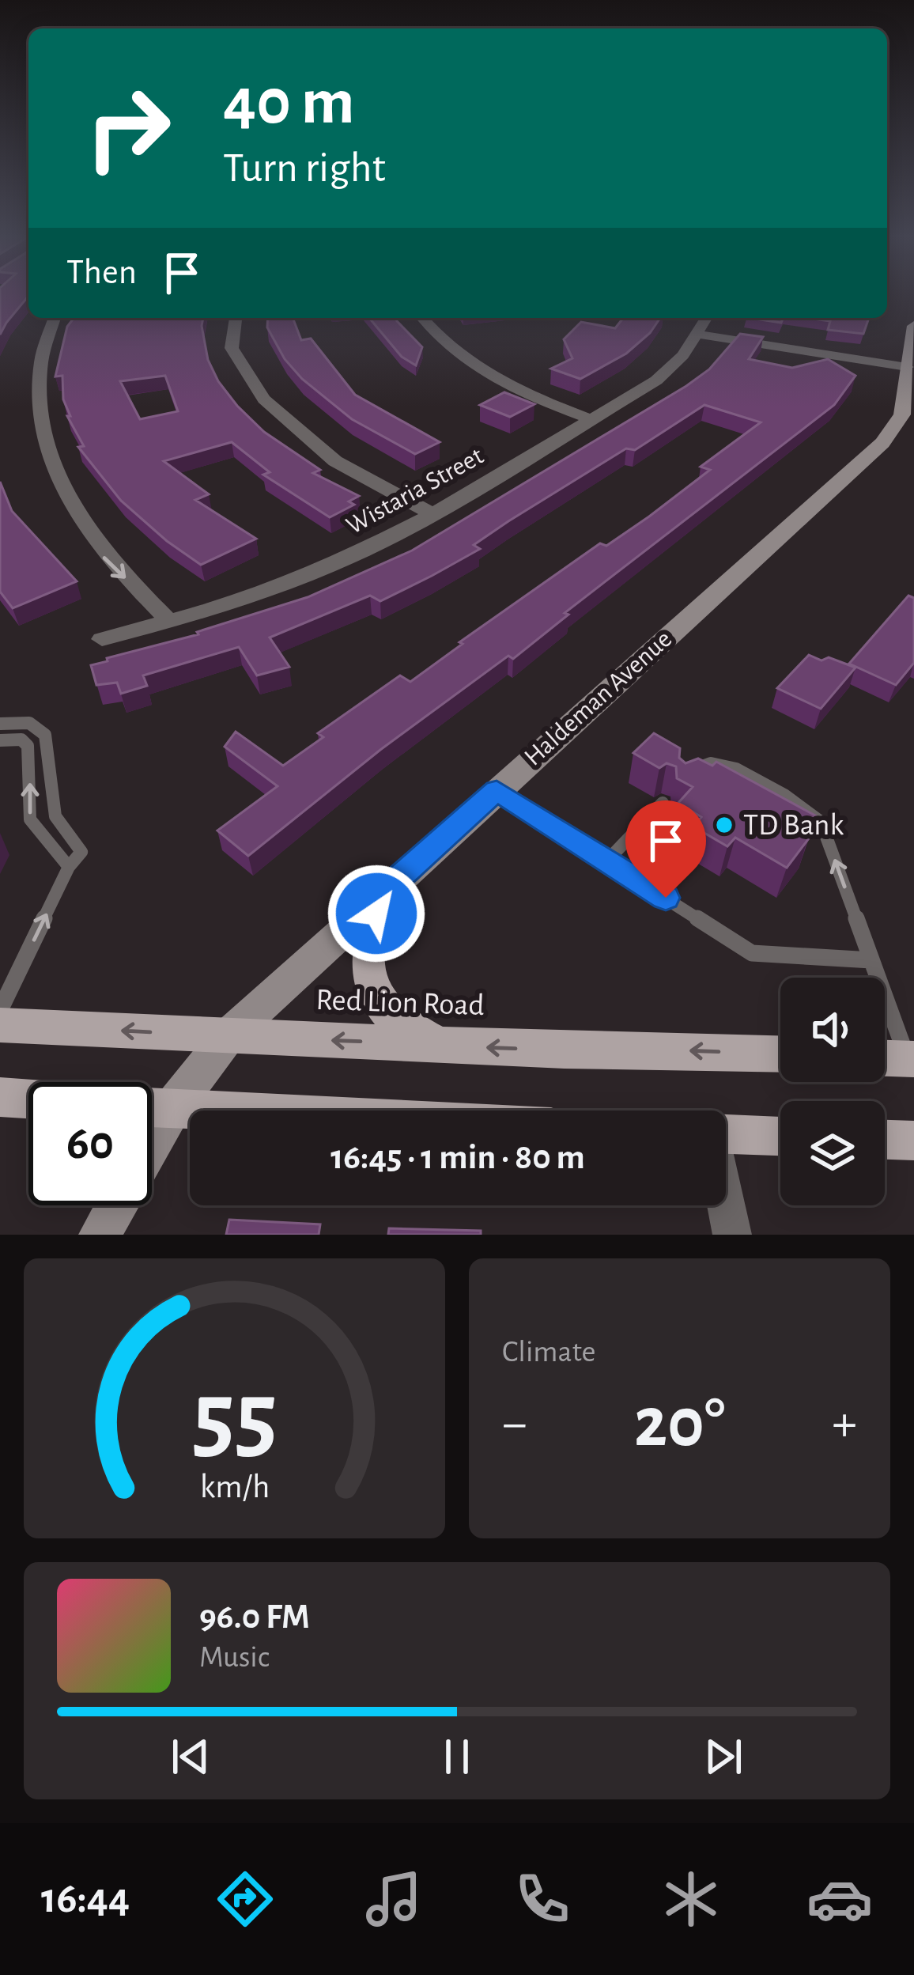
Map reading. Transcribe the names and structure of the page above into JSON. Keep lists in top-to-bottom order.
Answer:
{
  "streets": {
    "main road": ["Haldeman Avenue", "Red Lion Road"],
    "street": ["Wistaria Street"]
  },
  "crossings": [
    ["Haldeman Avenue", "Red Lion Road"]
  ],
  "one_way": ["Red Lion Road"],
  "places": ["TD Bank"],
  "page": {
    "turn": ["40 m", "Turn right"],
    "then": "Then",
    "limit": "60",
    "trip": "16:45 · 1 min · 80 m",
    "tile": "Climate",
    "heat": ["−", "20°", "+"],
    "song": ["96.0 FM", "Music"],
    "tabs": "16:44",
    "gauge": ["55", "km/h"]
  }
}
